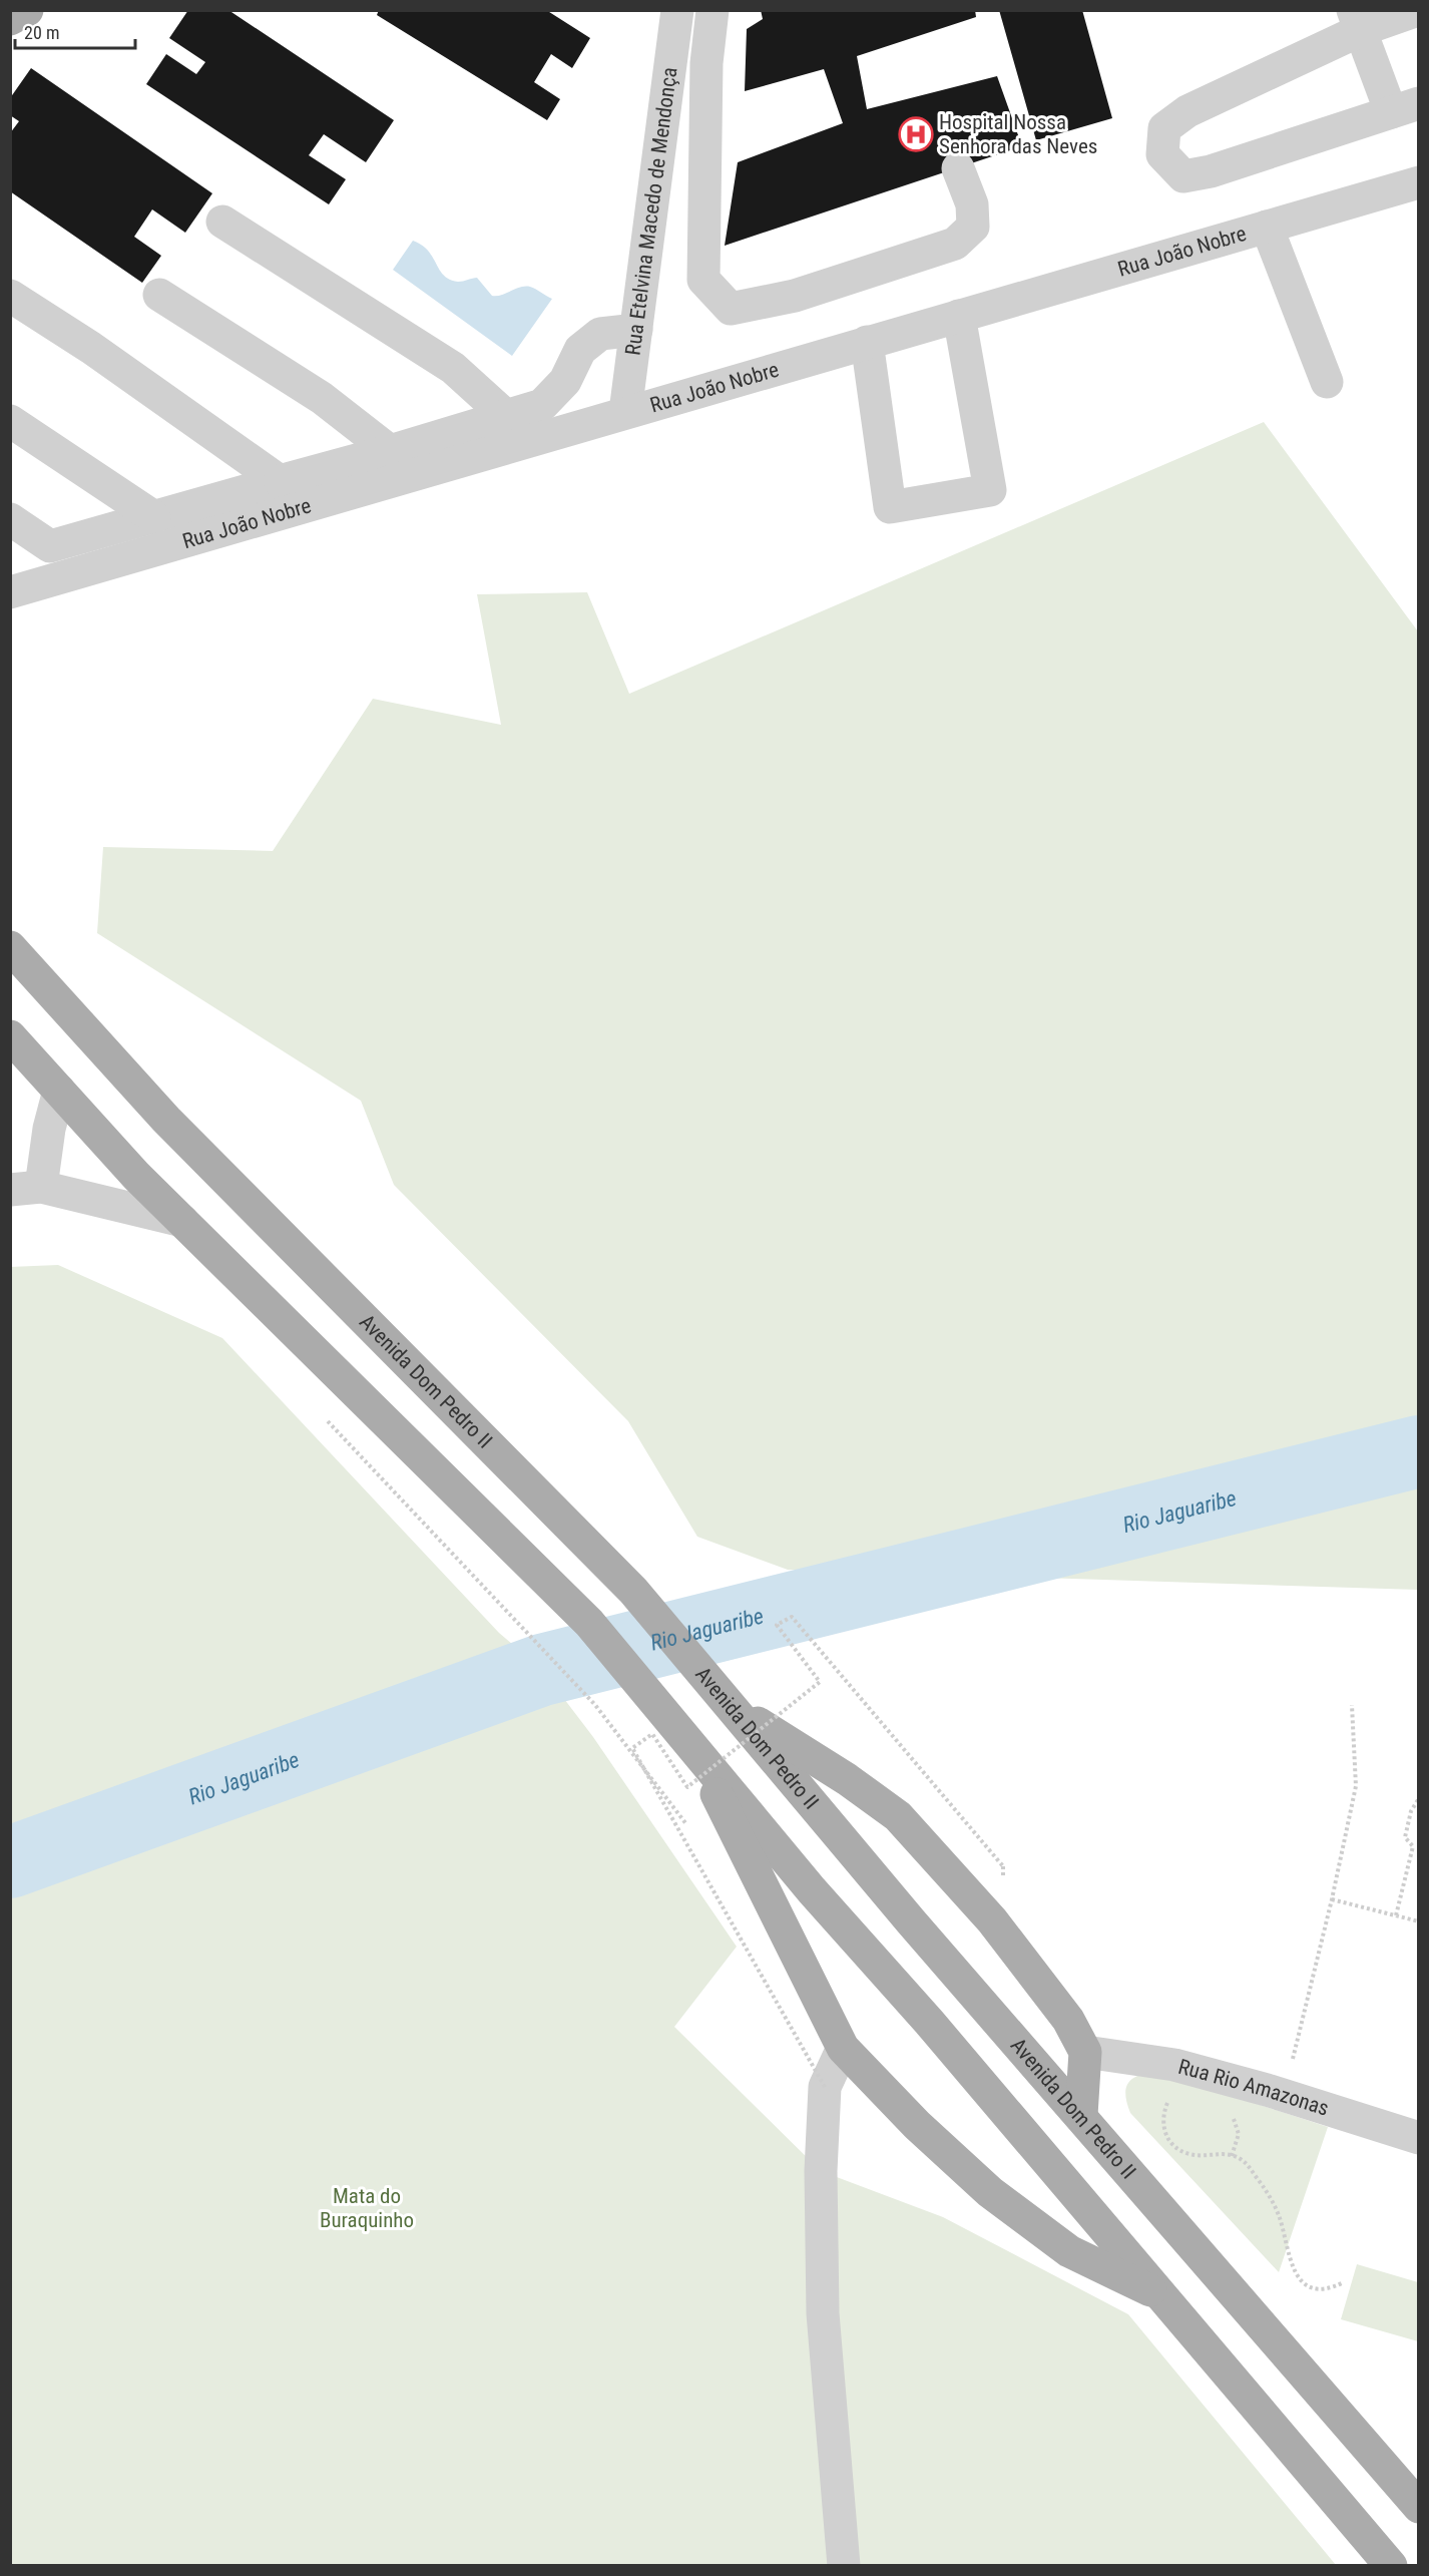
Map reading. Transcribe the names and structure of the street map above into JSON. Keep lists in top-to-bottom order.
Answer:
{
  "streets": {
    "main road": ["Avenida Dom Pedro II"],
    "street": ["Rua Etelvina Macedo de Mendonça", "Rua João Nobre", "Rua Rio Amazonas"]
  },
  "crossings": [
    ["Rua Etelvina Macedo de Mendonça", "Rua João Nobre"]
  ],
  "water": ["Rio Jaguaribe"],
  "parks": ["Mata do Buraquinho"],
  "places": {
    "hospital": ["Hospital Nossa Senhora das Neves"]
  },
  "scale_bar": "20 m"
}
